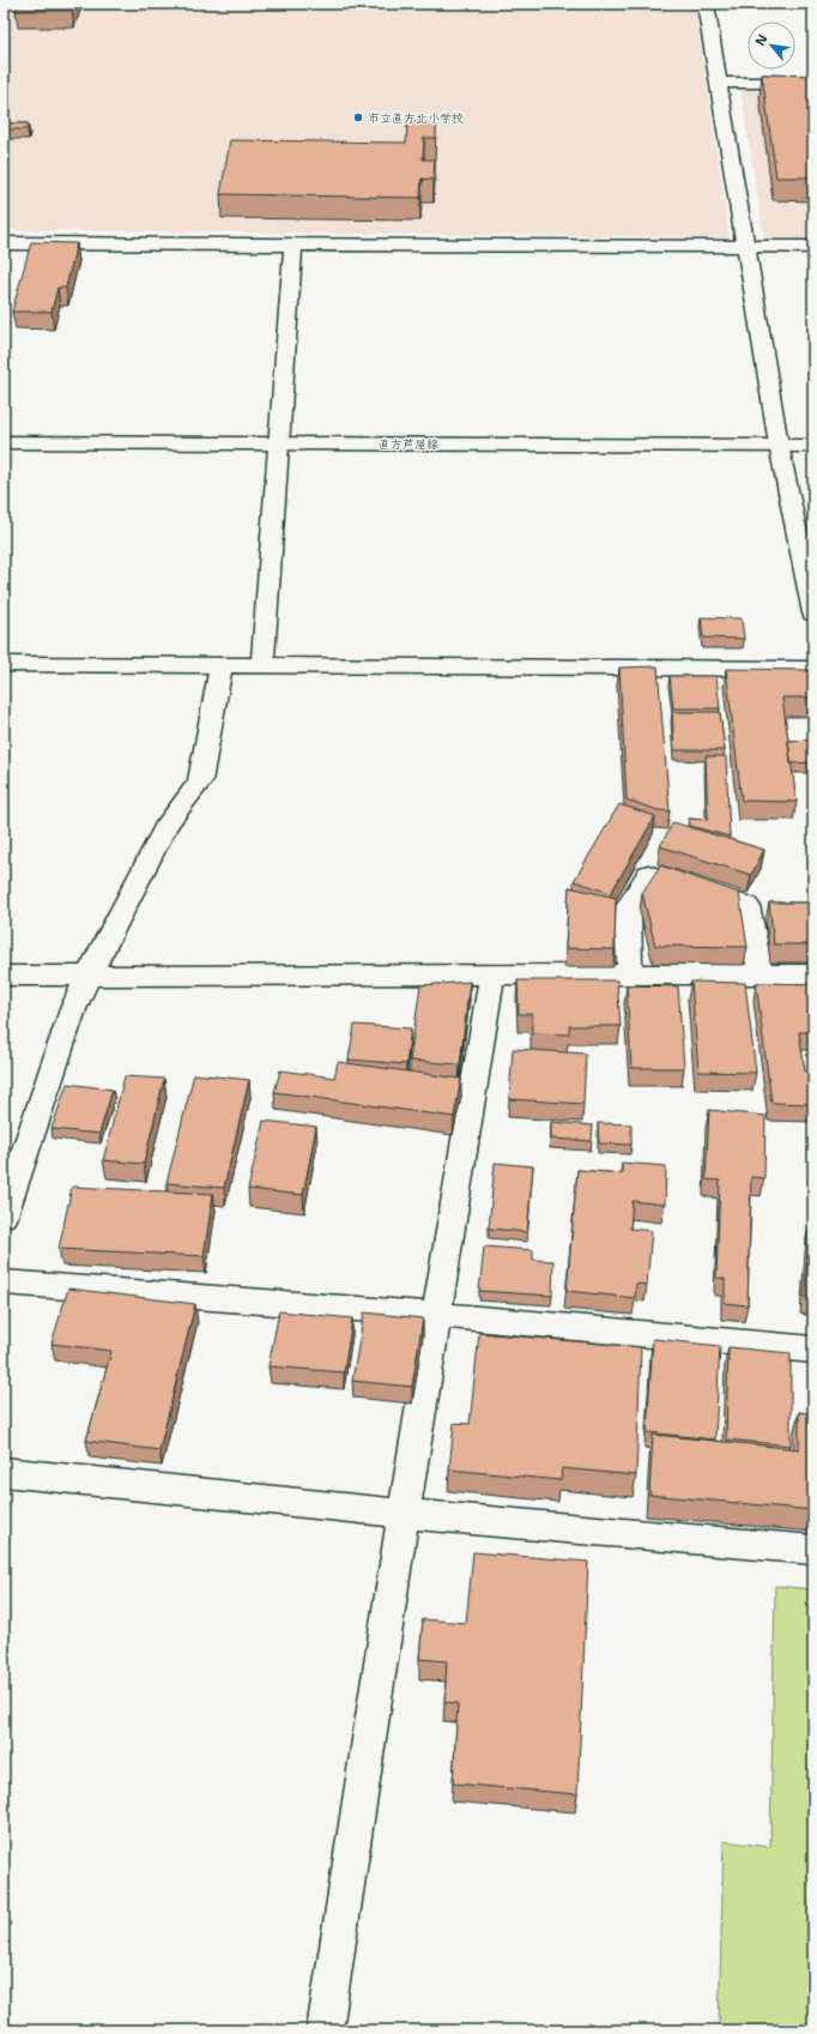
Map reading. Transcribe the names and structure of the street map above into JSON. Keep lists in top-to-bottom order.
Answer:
{
  "streets": {
    "street": ["直方芦屋線"]
  },
  "places": ["市立直方北小学校"],
  "north": "top left"
}
